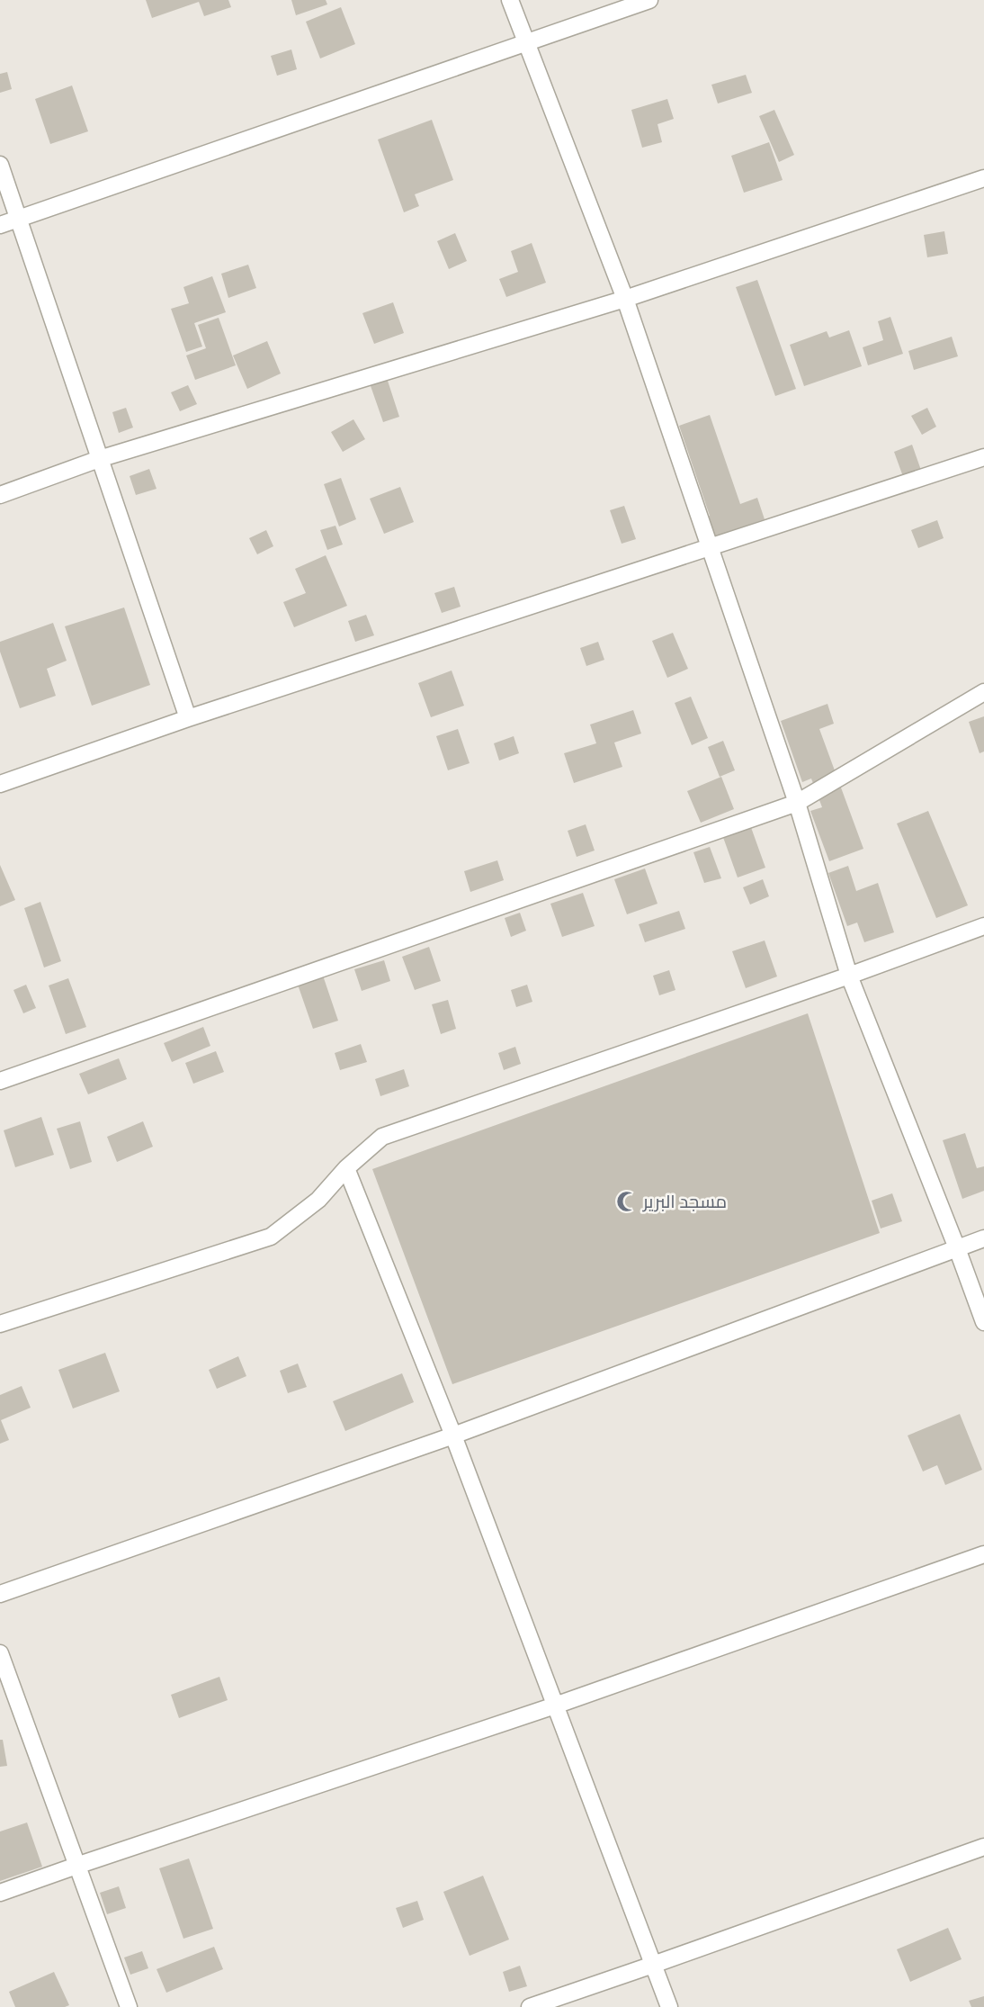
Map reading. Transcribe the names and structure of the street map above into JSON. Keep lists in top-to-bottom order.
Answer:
{
  "places": {
    "mosque": ["مسجد البرير"]
  }
}
